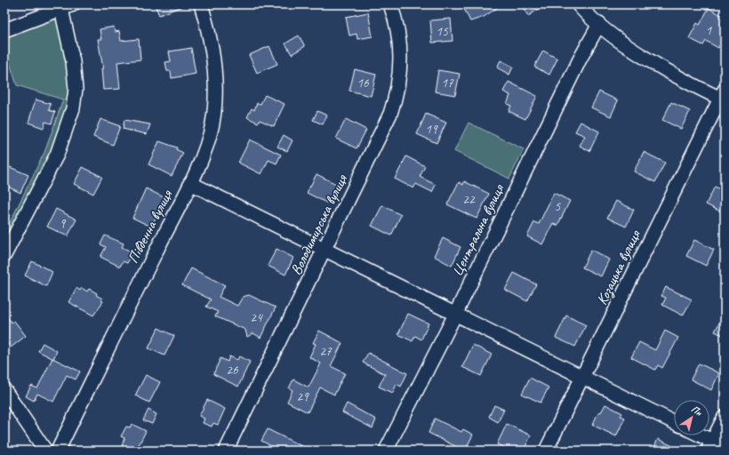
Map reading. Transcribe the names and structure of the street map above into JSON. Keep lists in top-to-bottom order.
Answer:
{
  "streets": {
    "street": [
      "Володимирська вулиця",
      "Південна вулиця",
      "Центральна вулиця",
      "Козацька вулиця"
    ]
  },
  "house_numbers": [
    "1",
    "15",
    "16",
    "17",
    "19",
    "22",
    "5",
    "9",
    "24",
    "27",
    "26",
    "29"
  ],
  "north": "top right"
}
